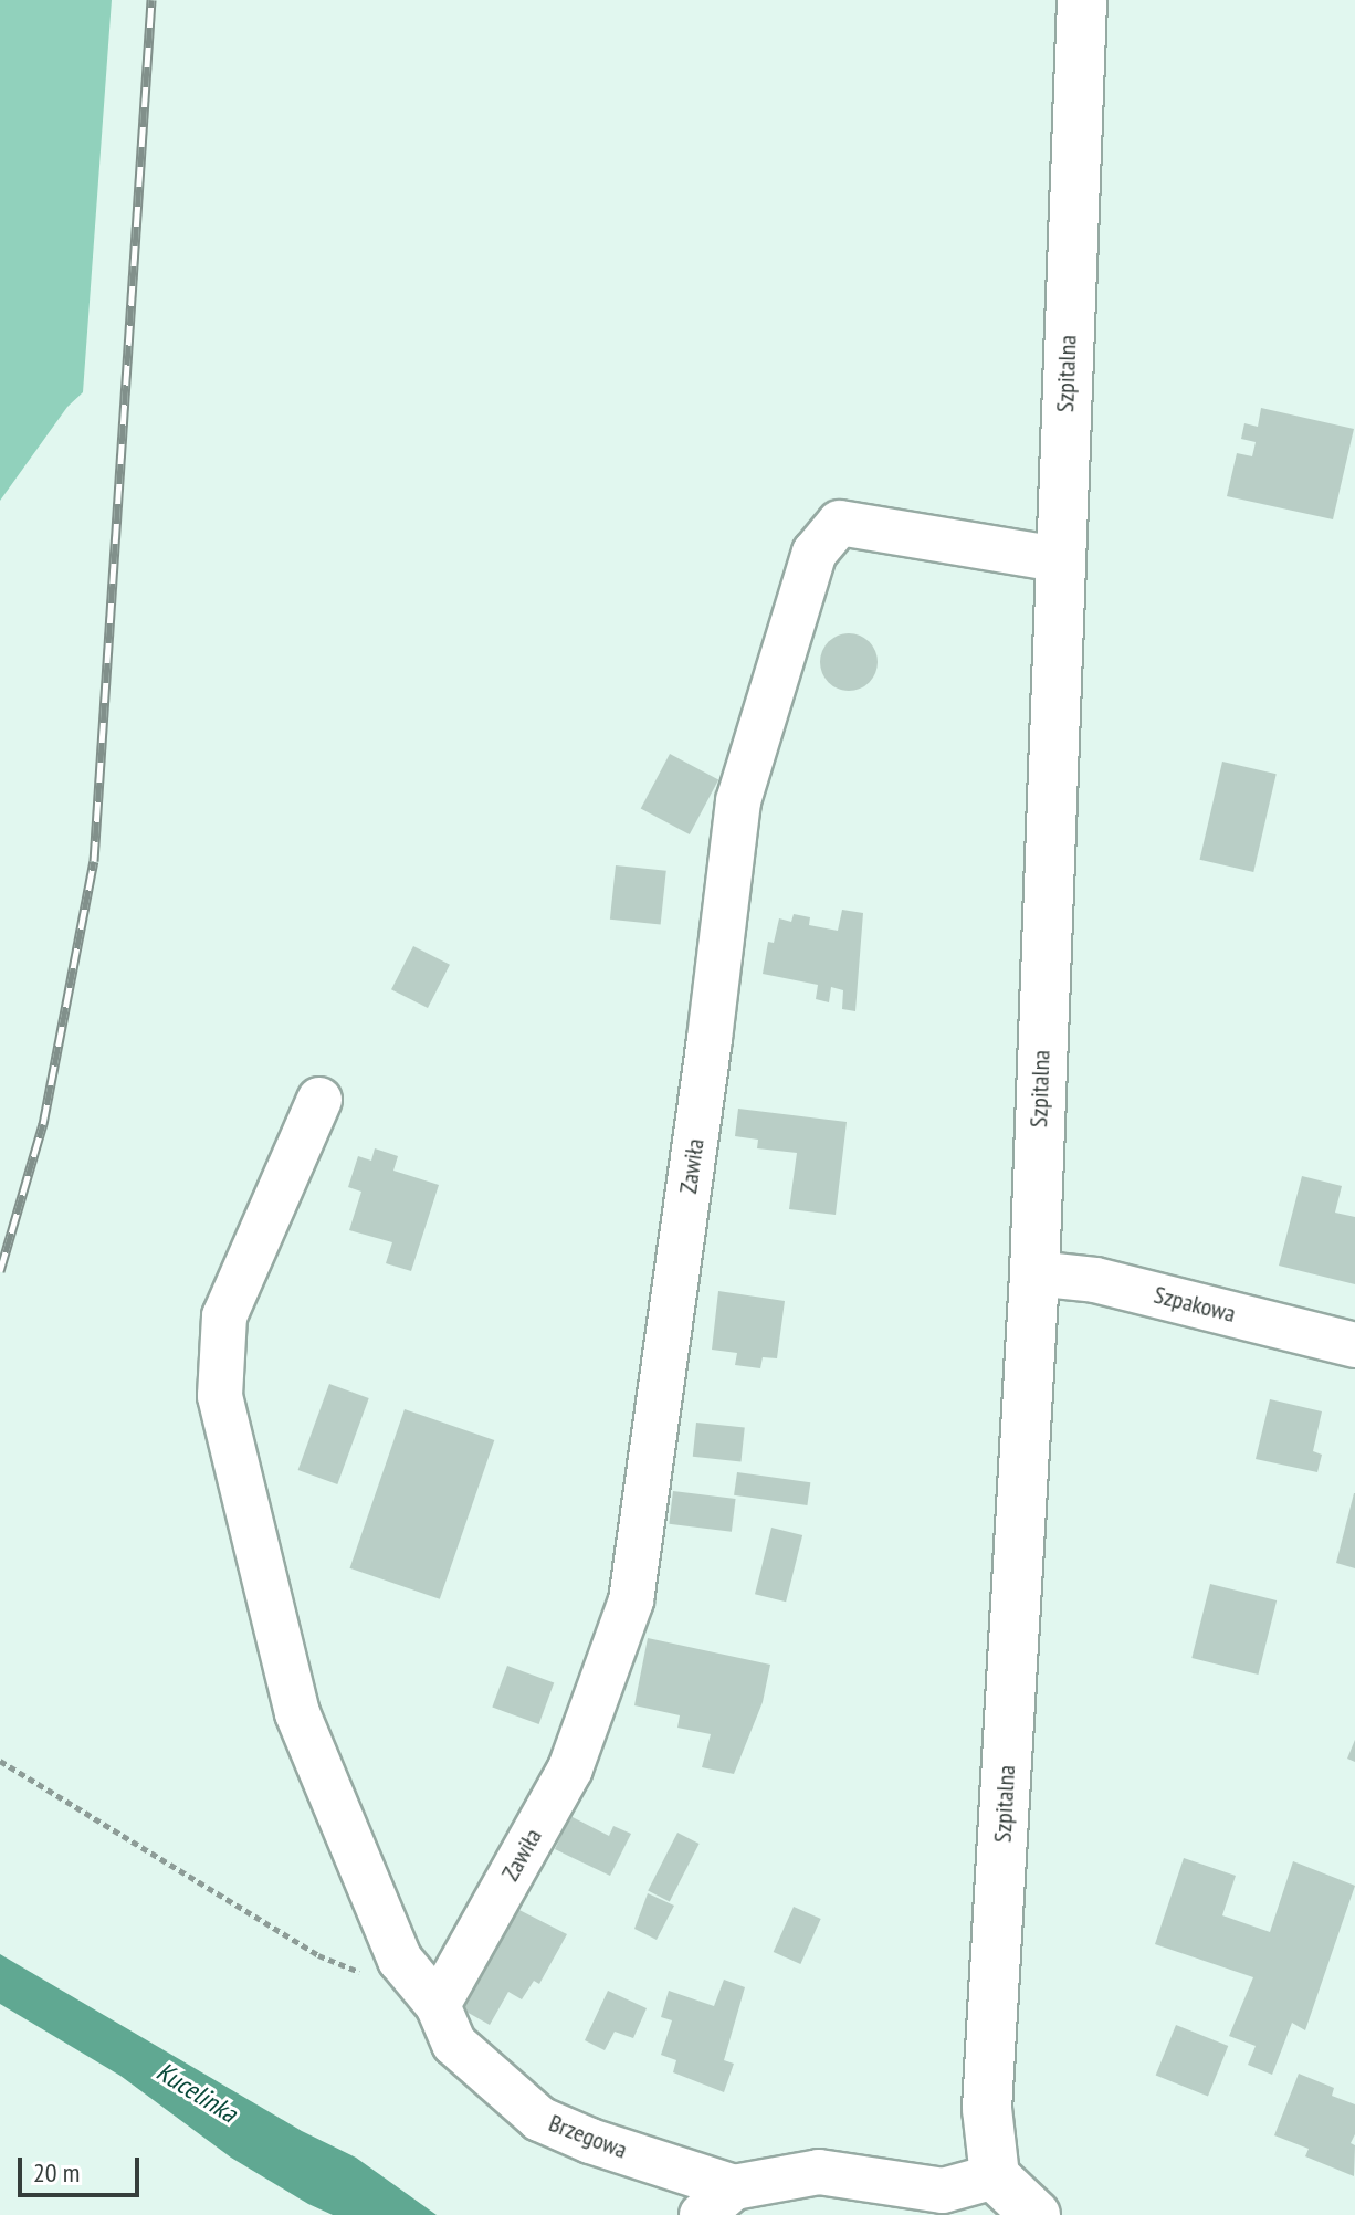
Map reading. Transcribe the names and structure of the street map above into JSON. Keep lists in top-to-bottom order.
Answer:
{
  "streets": {
    "street": [
      "Szpitalna",
      "Zawiła",
      "Szpakowa",
      "Brzegowa"
    ]
  },
  "crossings": [
    ["Szpitalna", "Zawiła"],
    ["Szpitalna", "Szpakowa"],
    ["Szpitalna", "Brzegowa"],
    ["Zawiła", "Brzegowa"]
  ],
  "water": ["Kucelinka"],
  "scale_bar": "20 m"
}
